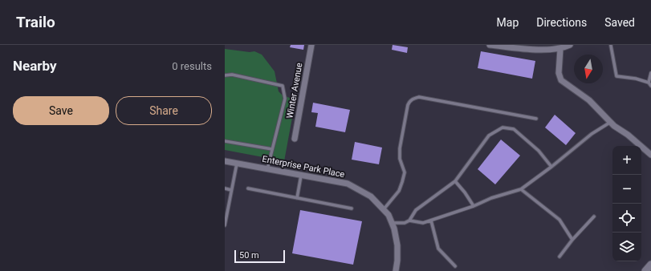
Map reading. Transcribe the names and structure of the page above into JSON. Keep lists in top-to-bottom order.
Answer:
{
  "streets": {
    "street": ["Winter Avenue", "Enterprise Park Place"]
  },
  "scale_bar": "50 m",
  "north": "bottom",
  "page": {
    "header": "Trailo",
    "nav": ["Map", "Directions", "Saved"],
    "heading": ["Nearby", "0 results"],
    "buttons": ["Save", "Share"],
    "map_buttons": ["+", "−"],
    "scale": "50 m"
  }
}
